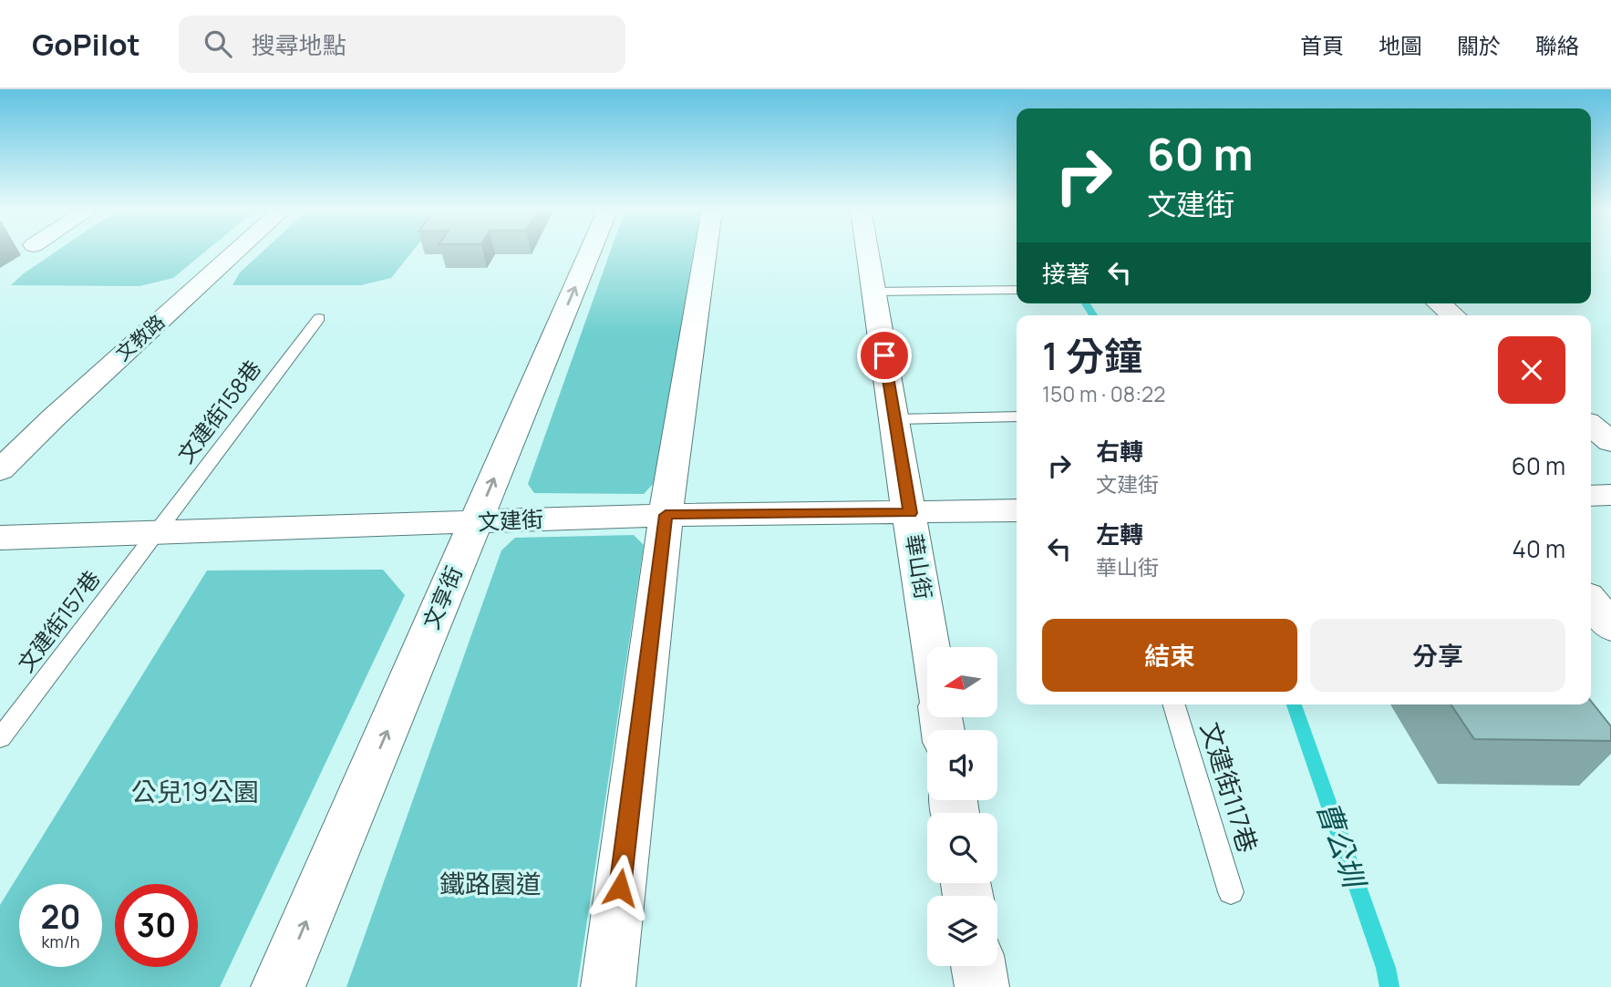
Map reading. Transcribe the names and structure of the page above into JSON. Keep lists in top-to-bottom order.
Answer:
{
  "streets": {
    "street": [
      "文教路",
      "文建街",
      "華山街",
      "文享街"
    ],
    "lane": ["文建街158巷", "文建街157巷", "文建街117巷"]
  },
  "crossings": [
    ["文建街158巷", "文建街"],
    ["文建街158巷", "文建街157巷"],
    ["文建街", "華山街"],
    ["文建街", "文享街"],
    ["文建街", "文建街157巷"]
  ],
  "water": ["曹公圳"],
  "parks": ["公兒19公園", "鐵路園道"],
  "north": "left",
  "page": {
    "header": "GoPilot",
    "search": "搜尋地點",
    "nav": [
      "首頁",
      "地圖",
      "關於",
      "聯絡"
    ],
    "turn": ["60 m", "文建街"],
    "then": "接著",
    "heading": ["1 分鐘", "150 m · 08:22"],
    "list": [
      {
        "name": "右轉",
        "note": "文建街",
        "value": "60 m"
      },
      {
        "name": "左轉",
        "note": "華山街",
        "value": "40 m"
      }
    ],
    "buttons": ["結束", "分享"],
    "speed": "20 km/h",
    "limit": "30"
  }
}
